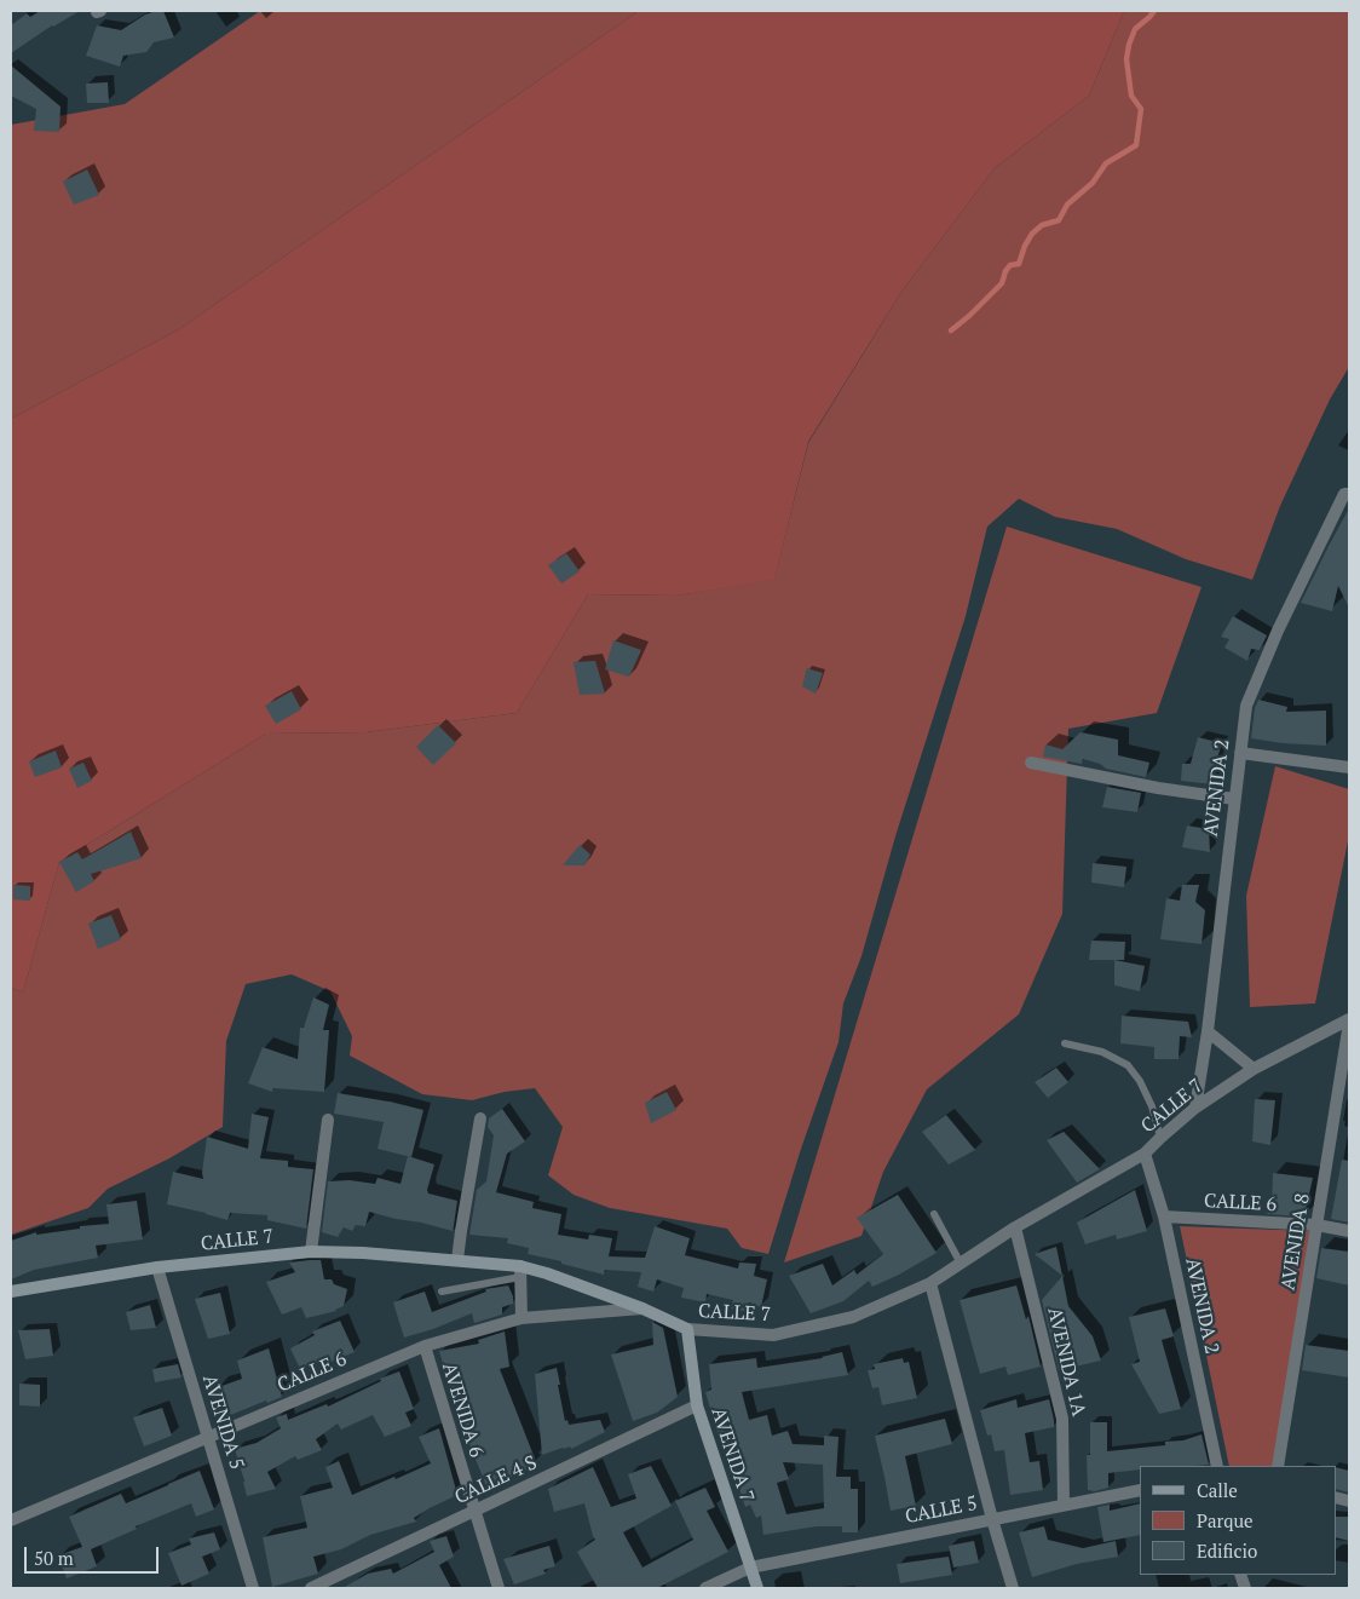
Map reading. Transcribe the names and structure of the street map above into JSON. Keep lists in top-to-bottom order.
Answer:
{
  "streets": {
    "main road": ["CALLE 7", "AVENIDA 7"],
    "street": [
      "AVENIDA 2",
      "CALLE 6",
      "AVENIDA 8",
      "AVENIDA 1A",
      "AVENIDA 6",
      "AVENIDA 5",
      "CALLE 4 S",
      "CALLE 5"
    ]
  },
  "crossings": [
    ["AVENIDA 2", "CALLE 7"],
    ["AVENIDA 2", "CALLE 6"],
    ["CALLE 7", "CALLE 6"],
    ["CALLE 7", "AVENIDA 8"],
    ["CALLE 7", "AVENIDA 1A"],
    ["CALLE 7", "AVENIDA 5"],
    ["CALLE 7", "AVENIDA 7"],
    ["CALLE 6", "AVENIDA 8"],
    ["CALLE 6", "AVENIDA 6"],
    ["CALLE 6", "AVENIDA 5"],
    ["AVENIDA 1A", "CALLE 5"],
    ["AVENIDA 6", "CALLE 4 S"],
    ["AVENIDA 7", "CALLE 4 S"],
    ["AVENIDA 7", "CALLE 5"]
  ],
  "legend": ["Calle", "Parque", "Edificio"],
  "scale_bar": "50 m"
}
